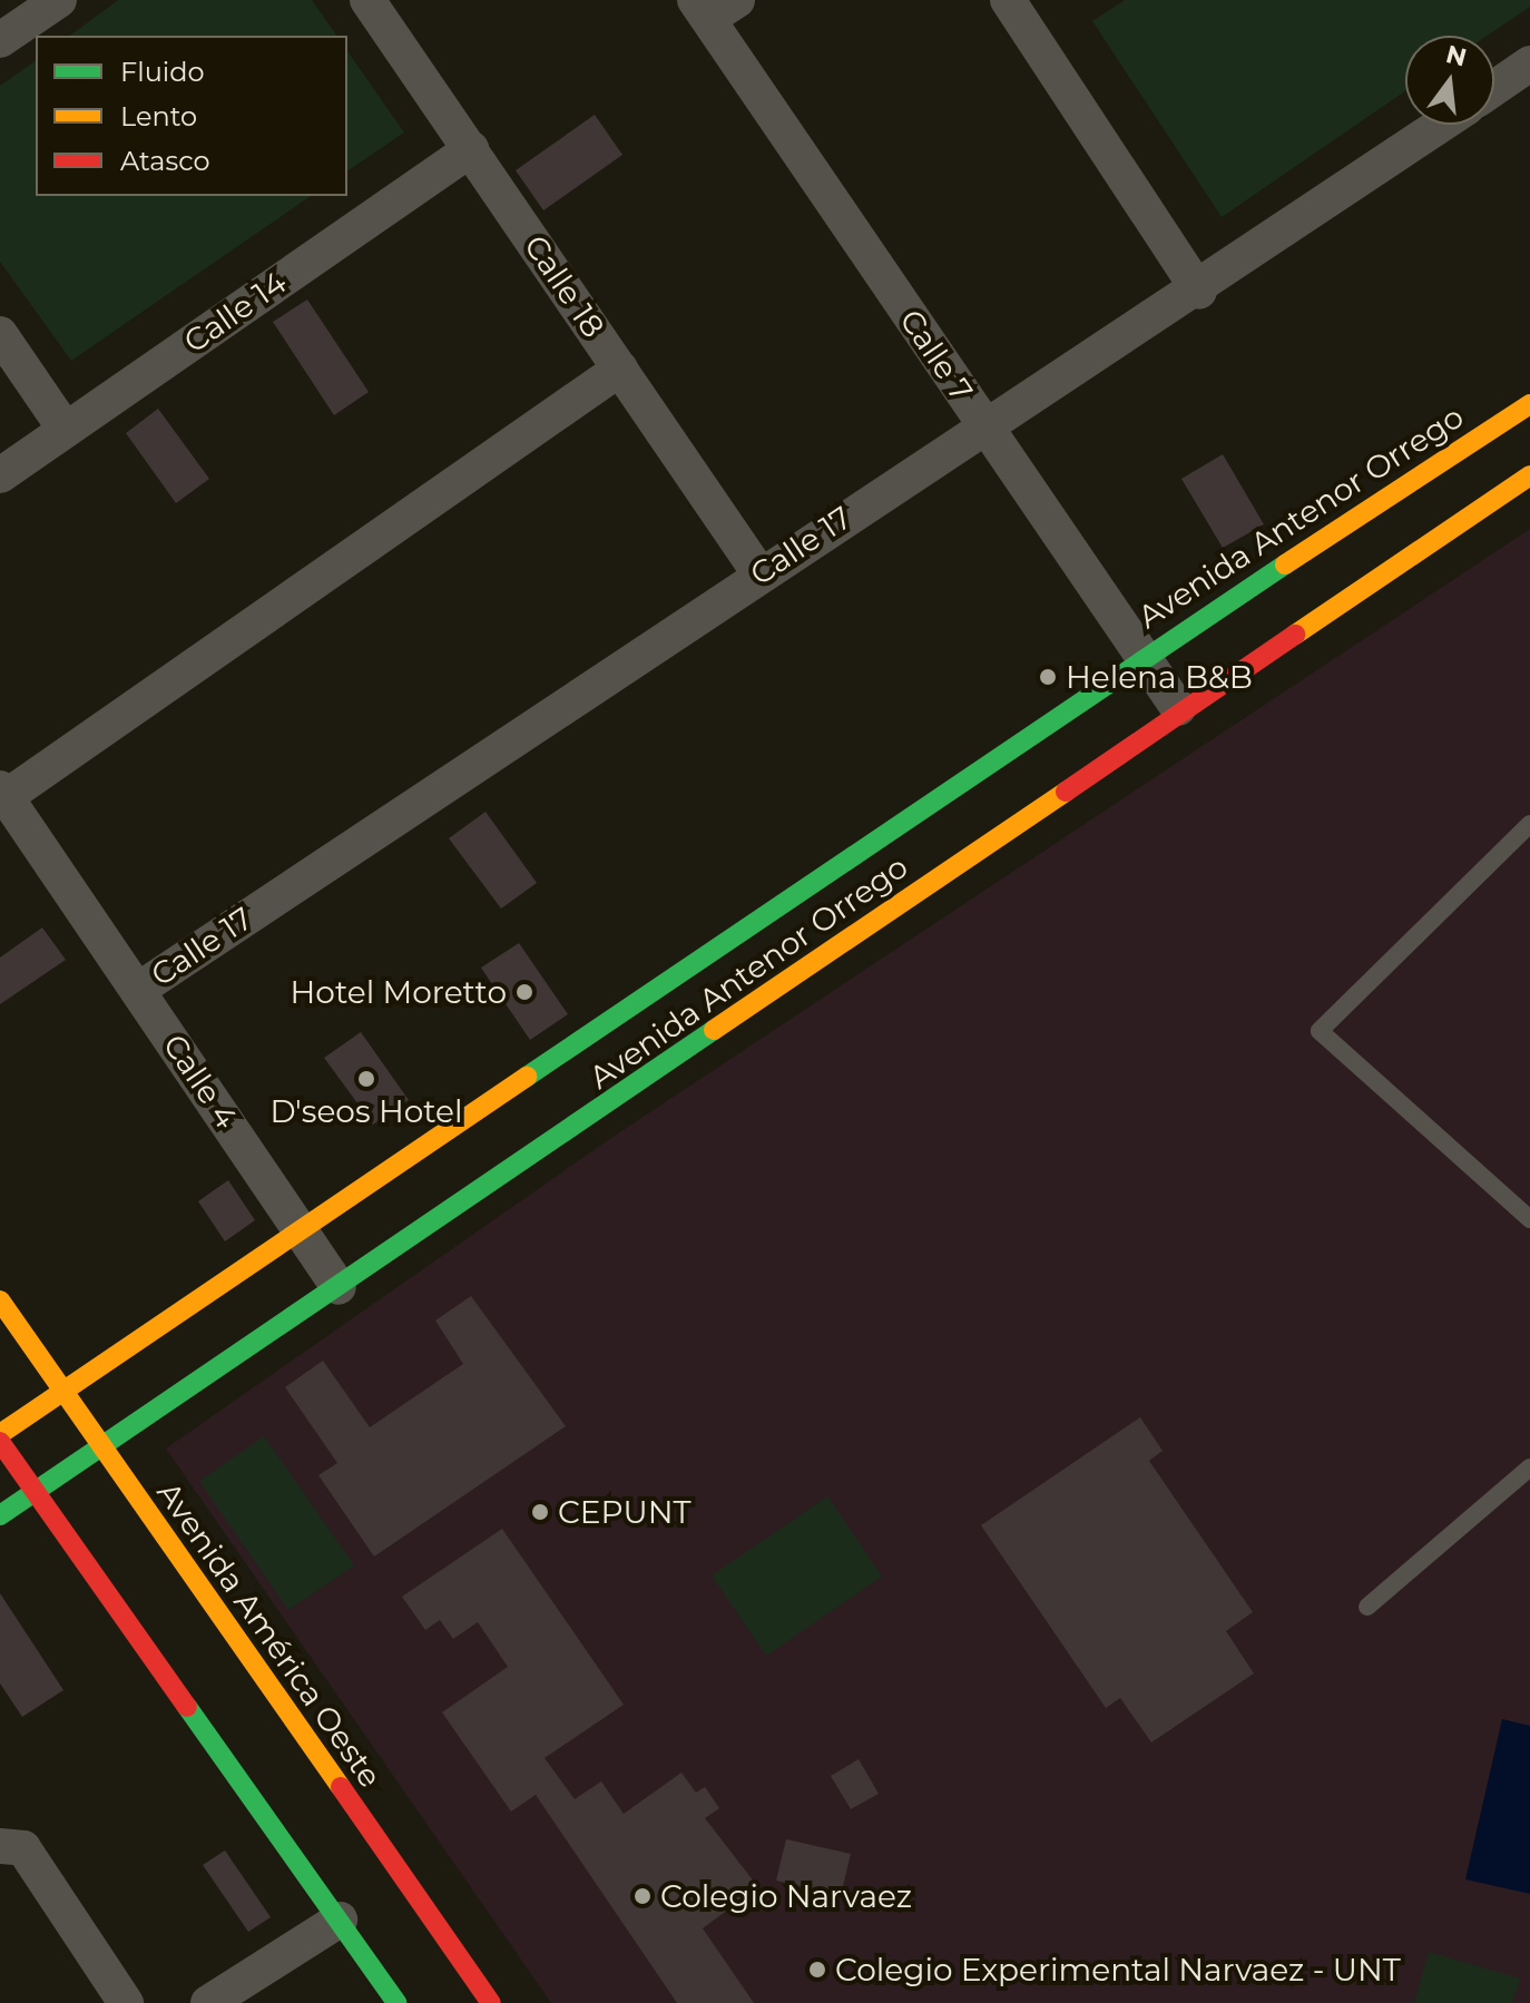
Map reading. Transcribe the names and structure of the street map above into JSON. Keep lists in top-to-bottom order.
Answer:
{
  "streets": {
    "street": [
      "Calle 18",
      "Calle 14",
      "Calle 7",
      "Avenida Antenor Orrego",
      "Calle 17",
      "Calle 4",
      "Avenida América Oeste"
    ]
  },
  "crossings": [
    ["Calle 18", "Calle 14"],
    ["Calle 18", "Calle 17"],
    ["Calle 7", "Avenida Antenor Orrego"],
    ["Calle 7", "Calle 17"],
    ["Avenida Antenor Orrego", "Calle 4"],
    ["Avenida Antenor Orrego", "Avenida América Oeste"],
    ["Calle 17", "Calle 4"]
  ],
  "places": [
    "Helena B&B",
    "Hotel Moretto",
    "D'seos Hotel",
    "CEPUNT",
    "Colegio Narvaez",
    "Colegio Experimental Narvaez - UNT"
  ],
  "legend": ["Fluido", "Lento", "Atasco"],
  "north": "top"
}
